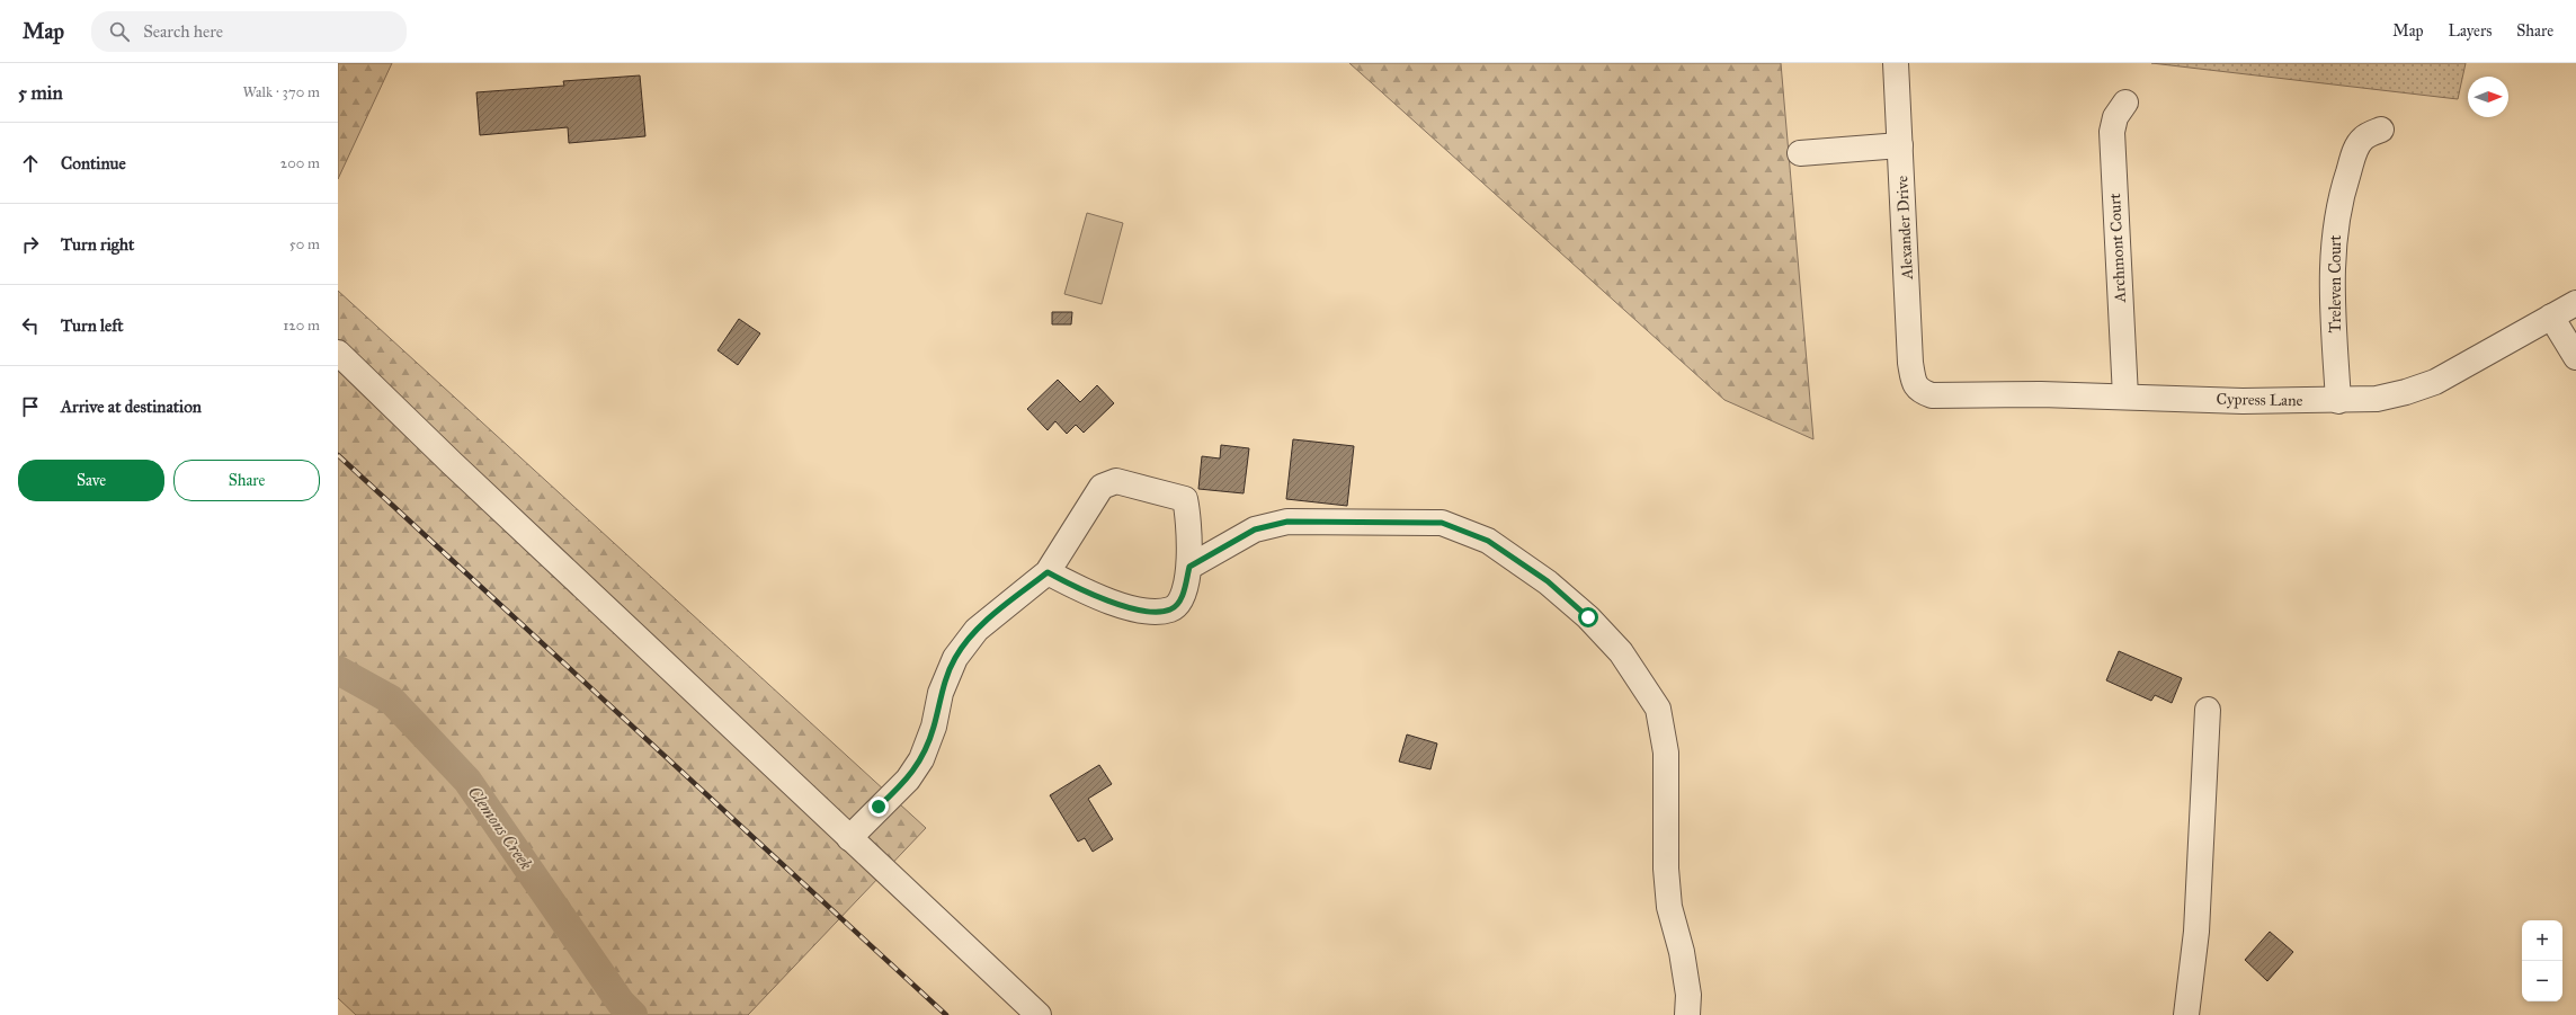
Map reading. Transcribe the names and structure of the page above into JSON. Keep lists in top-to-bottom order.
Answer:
{
  "streets": {
    "street": [
      "Alexander Drive",
      "Archmont Court",
      "Treleven Court",
      "Cypress Lane"
    ]
  },
  "crossings": [
    ["Alexander Drive", "Cypress Lane"],
    ["Archmont Court", "Cypress Lane"],
    ["Treleven Court", "Cypress Lane"]
  ],
  "water": ["Clemons Creek"],
  "north": "right",
  "page": {
    "header": "Map",
    "search": "Search here",
    "nav": ["Map", "Layers", "Share"],
    "heading": ["5 min", "Walk · 370 m"],
    "list": [
      ["Continue", "200 m"],
      ["Turn right", "50 m"],
      ["Turn left", "120 m"],
      "Arrive at destination"
    ],
    "buttons": ["Save", "Share"],
    "map_buttons": ["+", "−"]
  }
}
